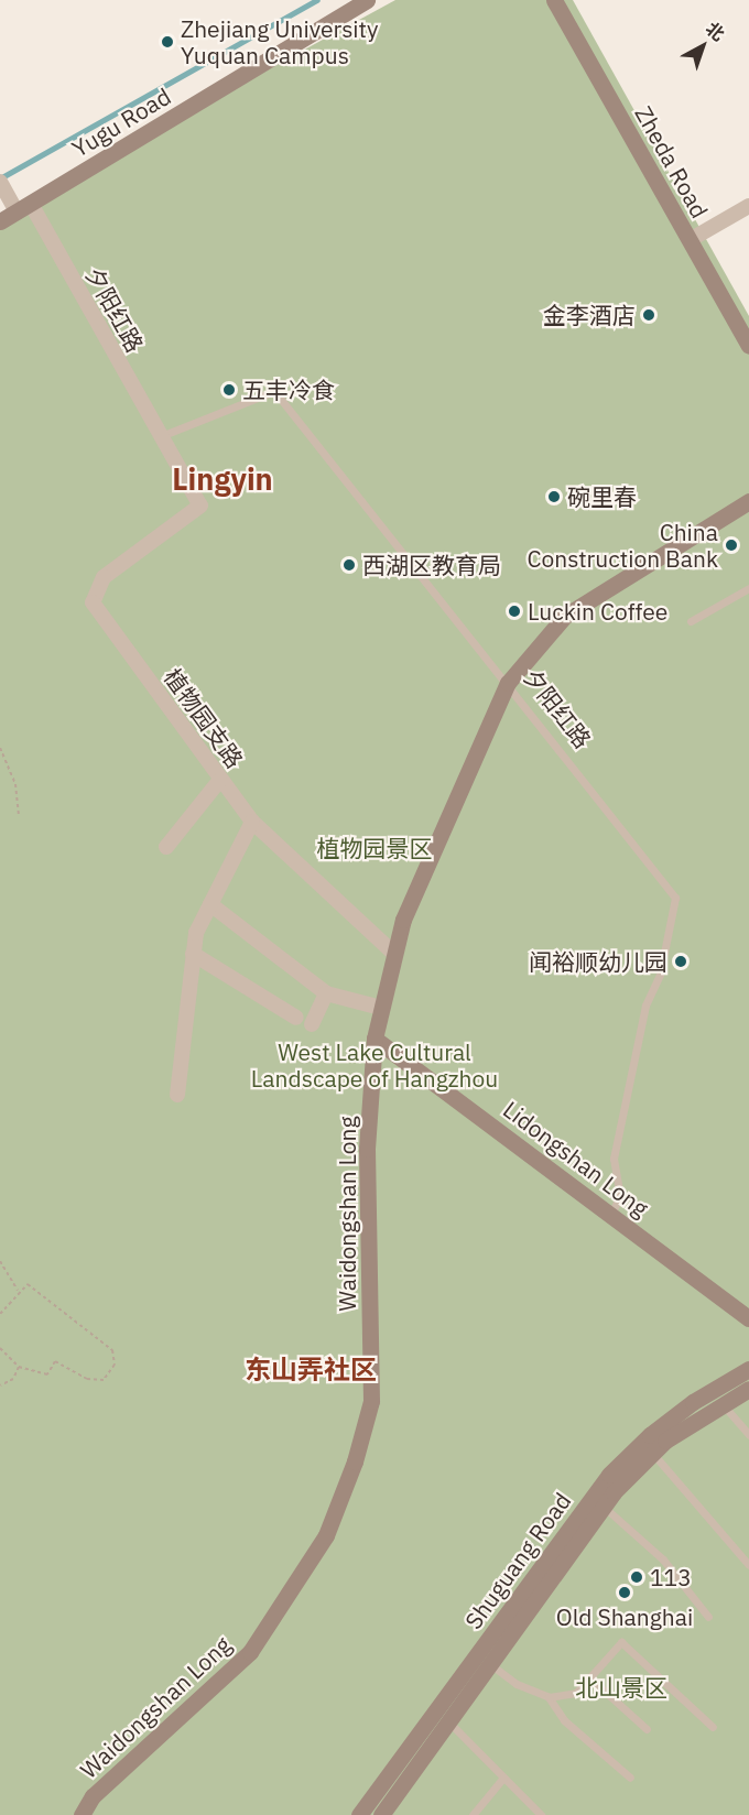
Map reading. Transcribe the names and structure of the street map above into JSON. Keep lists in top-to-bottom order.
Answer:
{
  "streets": {
    "street": [
      "Yugu Road",
      "Zheda Road",
      "夕阳红路",
      "植物园支路",
      "Lidongshan Long",
      "Waidongshan Long",
      "Shuguang Road"
    ]
  },
  "crossings": [
    ["Yugu Road", "夕阳红路"],
    ["夕阳红路", "植物园支路"],
    ["夕阳红路", "Lidongshan Long"],
    ["夕阳红路", "Waidongshan Long"],
    ["植物园支路", "Waidongshan Long"],
    ["Lidongshan Long", "Waidongshan Long"]
  ],
  "districts": ["Lingyin", "东山弄社区"],
  "parks": ["植物园景区", "West Lake Cultural Landscape of Hangzhou", "北山景区"],
  "places": [
    "Zhejiang University Yuquan Campus",
    "金李酒店",
    "五丰冷食",
    "碗里春",
    "China Construction Bank",
    "西湖区教育局",
    "Luckin Coffee",
    "闻裕顺幼儿园",
    "113",
    "Old Shanghai"
  ],
  "north": "top right"
}
